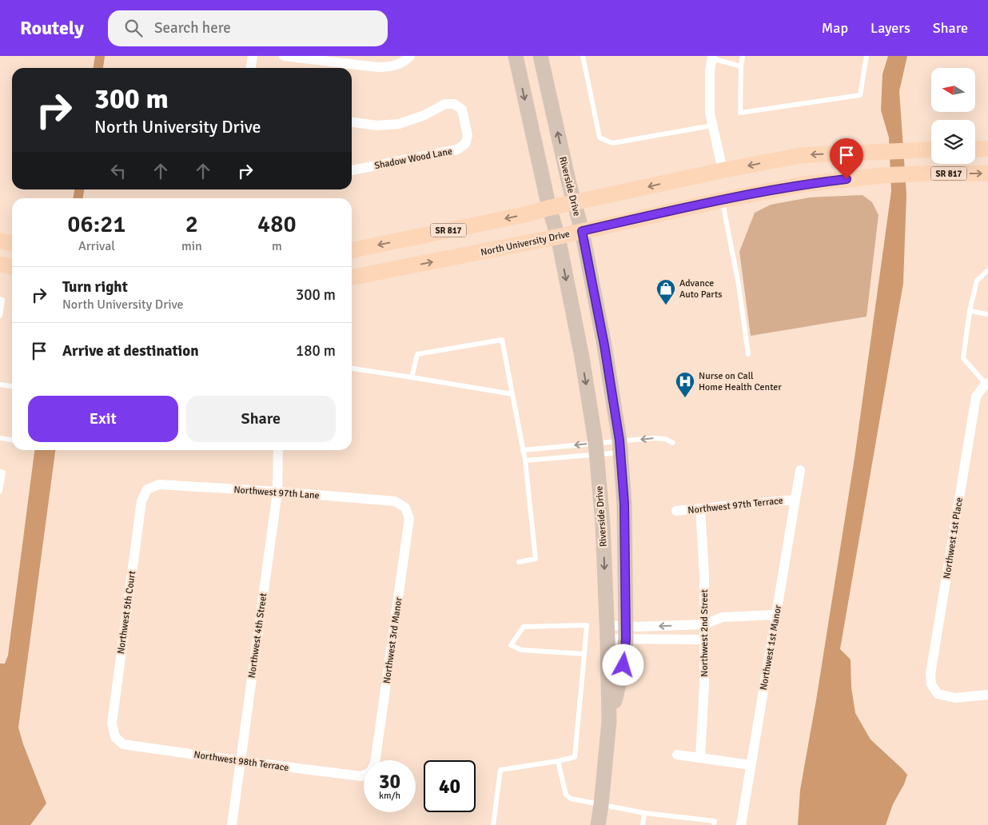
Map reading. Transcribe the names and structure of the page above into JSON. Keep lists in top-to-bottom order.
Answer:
{
  "streets": {
    "main road": ["SR 817", "North University Drive"],
    "street": [
      "Shadow Wood Lane",
      "Riverside Drive",
      "Northwest 97th Lane",
      "Northwest 97th Terrace",
      "Northwest 1st Place",
      "Northwest 5th Court",
      "Northwest 2nd Street",
      "Northwest 4th Street",
      "Northwest 3rd Manor",
      "Northwest 1st Manor",
      "Northwest 98th Terrace"
    ]
  },
  "crossings": [
    ["SR 817", "Riverside Drive"],
    ["Riverside Drive", "North University Drive"],
    ["Northwest 97th Lane", "Northwest 5th Court"],
    ["Northwest 97th Lane", "Northwest 4th Street"],
    ["Northwest 97th Lane", "Northwest 3rd Manor"],
    ["Northwest 97th Terrace", "Northwest 2nd Street"],
    ["Northwest 97th Terrace", "Northwest 1st Manor"],
    ["Northwest 5th Court", "Northwest 98th Terrace"],
    ["Northwest 4th Street", "Northwest 98th Terrace"]
  ],
  "places": {
    "shop": ["Advance Auto Parts"],
    "hospital": ["Nurse on Call Home Health Center"]
  },
  "north": "left",
  "page": {
    "header": "Routely",
    "search": "Search here",
    "nav": ["Map", "Layers", "Share"],
    "turn": ["300 m", "North University Drive"],
    "eta": [
      "06:21",
      "Arrival",
      "2",
      "min",
      "480",
      "m"
    ],
    "list": [
      {
        "name": "Turn right",
        "note": "North University Drive",
        "value": "300 m"
      },
      {
        "name": "Arrive at destination",
        "value": "180 m"
      }
    ],
    "buttons": ["Exit", "Share"],
    "speed": "30 km/h",
    "limit": "40"
  }
}
